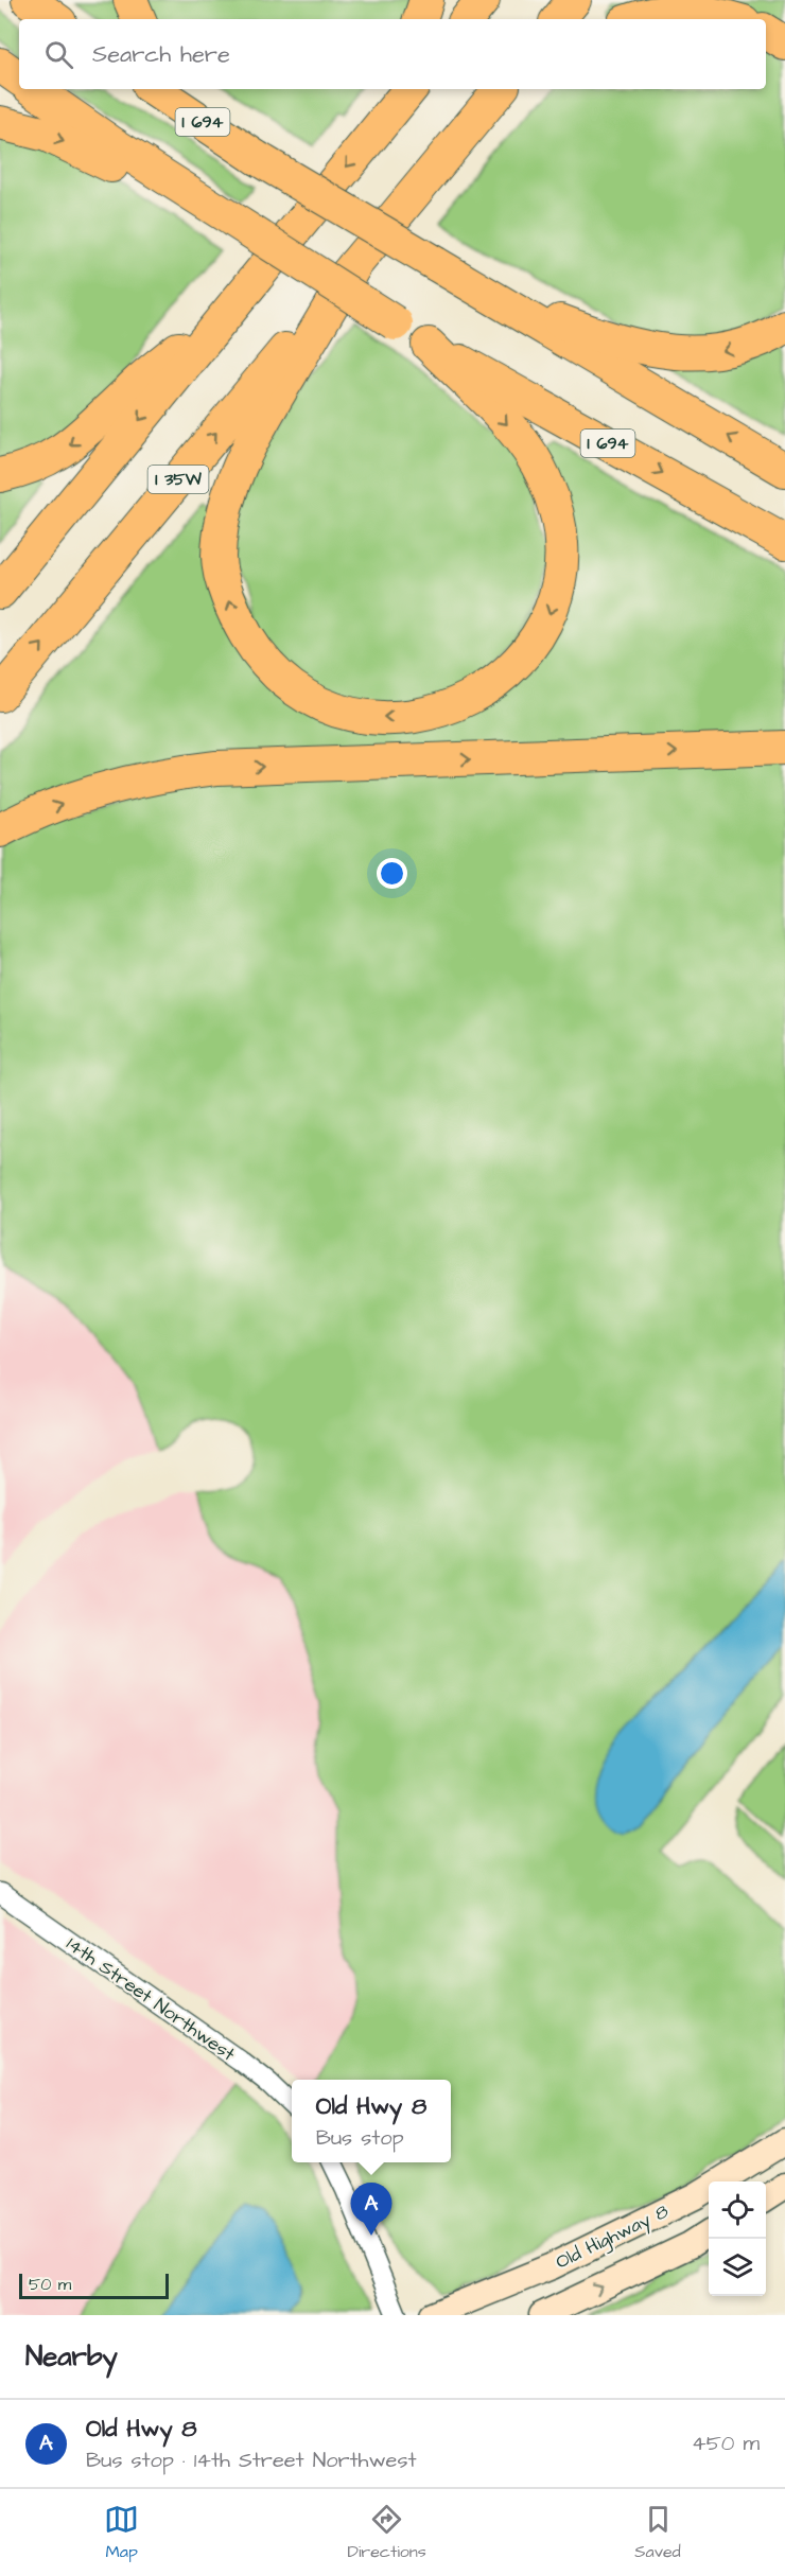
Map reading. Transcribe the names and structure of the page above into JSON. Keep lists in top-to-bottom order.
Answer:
{
  "streets": {
    "highway": ["I 694", "I 35W"],
    "street": ["14th Street Northwest", "Old Highway 8"]
  },
  "scale_bar": "50 m",
  "page": {
    "search": "Search here",
    "popup": ["Old Hwy 8", "Bus stop"],
    "pins": "A",
    "scale": "50 m",
    "heading": "Nearby",
    "list": [
      {
        "mark": "A",
        "name": "Old Hwy 8",
        "note": "Bus stop · 14th Street Northwest",
        "value": "450 m"
      }
    ],
    "nav": ["Map", "Directions", "Saved"]
  }
}
